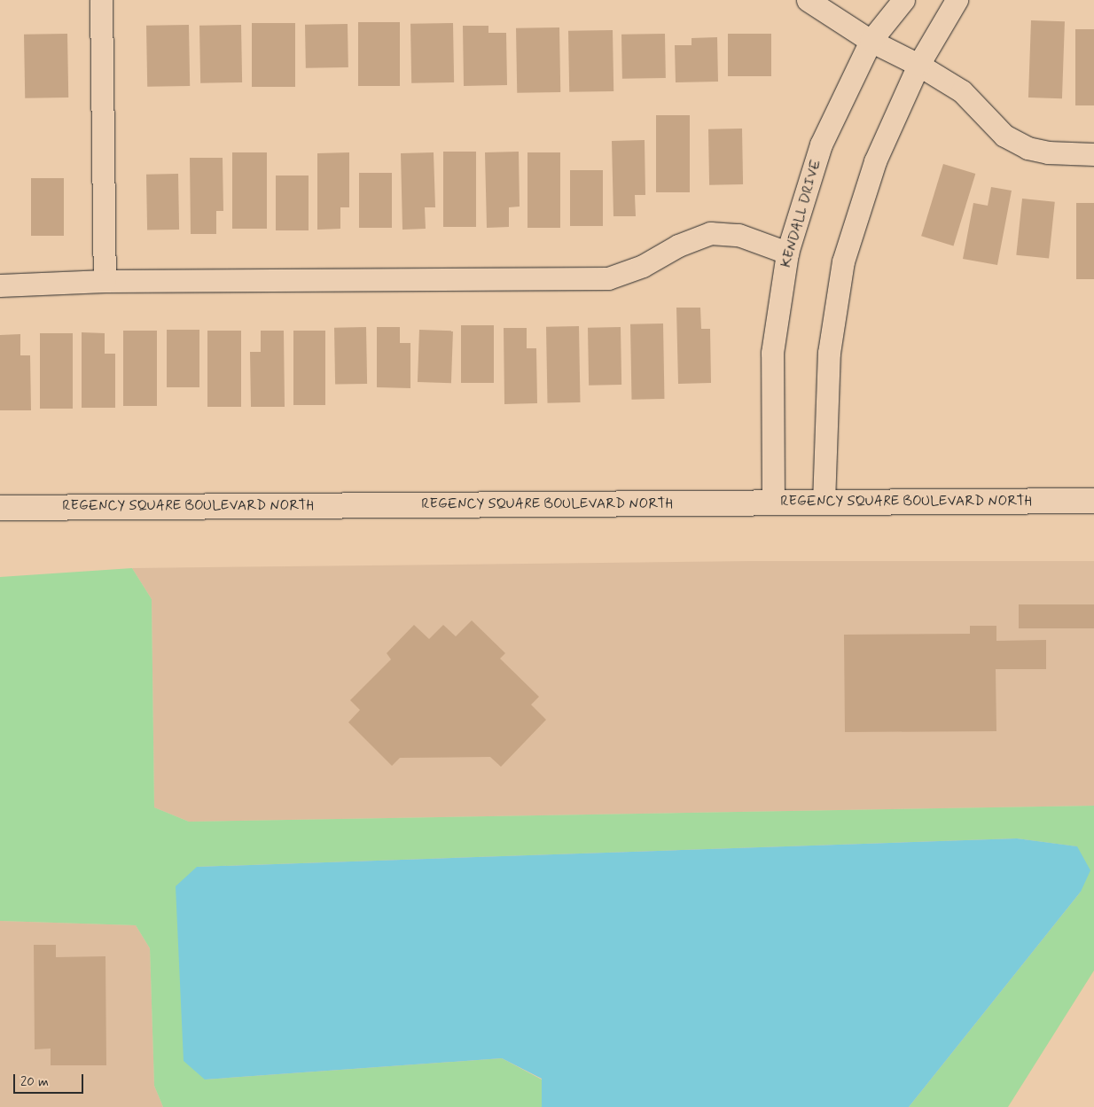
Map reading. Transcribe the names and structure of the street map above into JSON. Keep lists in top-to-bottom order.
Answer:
{
  "streets": {
    "street": ["KENDALL DRIVE", "REGENCY SQUARE BOULEVARD NORTH"]
  },
  "crossings": [
    ["KENDALL DRIVE", "REGENCY SQUARE BOULEVARD NORTH"]
  ],
  "scale_bar": "20 m"
}
